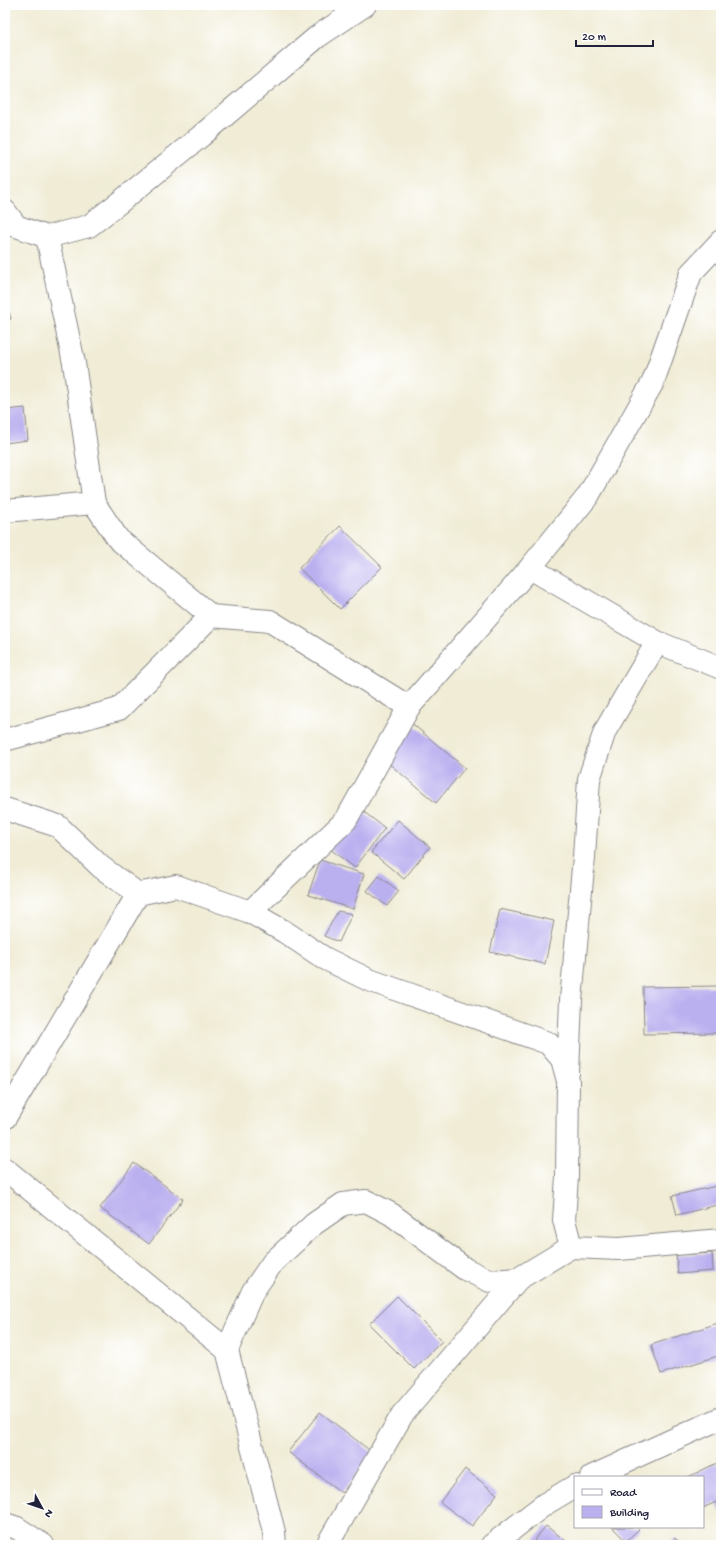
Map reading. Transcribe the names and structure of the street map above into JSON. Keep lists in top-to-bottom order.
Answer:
{
  "legend": ["Road", "Building"],
  "scale_bar": "20 m",
  "north": "bottom right"
}
